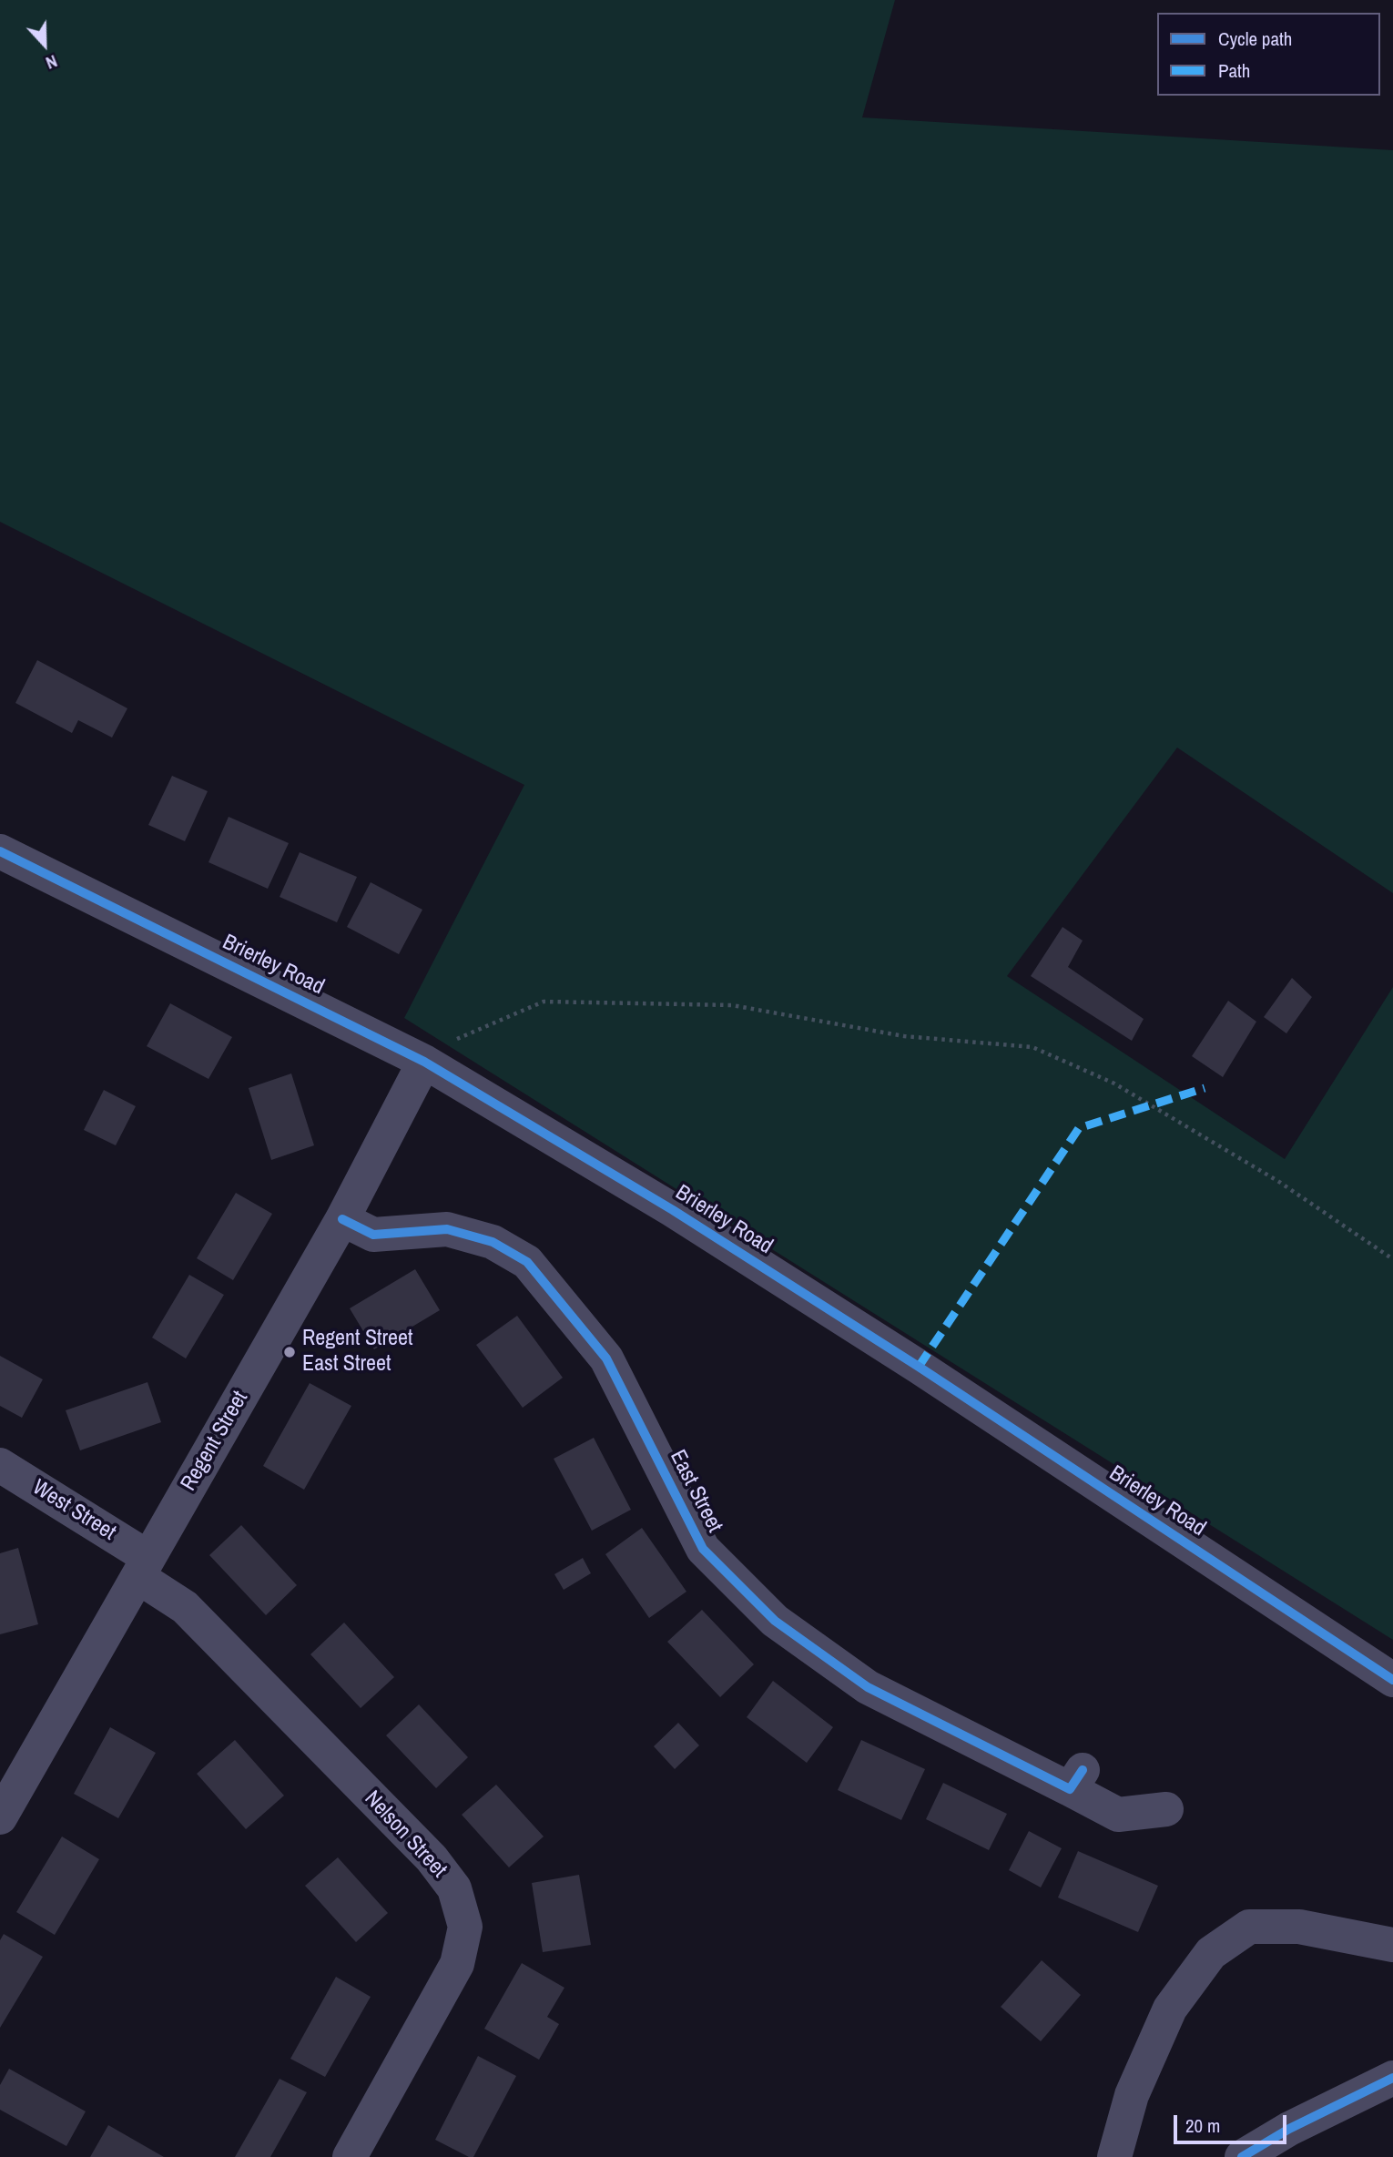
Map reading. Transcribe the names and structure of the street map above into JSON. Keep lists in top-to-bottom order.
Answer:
{
  "streets": {
    "street": [
      "Brierley Road",
      "Regent Street",
      "East Street",
      "West Street",
      "Nelson Street"
    ]
  },
  "crossings": [
    ["Brierley Road", "Regent Street"],
    ["Regent Street", "East Street"],
    ["Regent Street", "West Street"],
    ["Regent Street", "Nelson Street"],
    ["West Street", "Nelson Street"]
  ],
  "places": ["Regent Street East Street"],
  "legend": ["Cycle path", "Path"],
  "scale_bar": "20 m",
  "north": "bottom"
}
